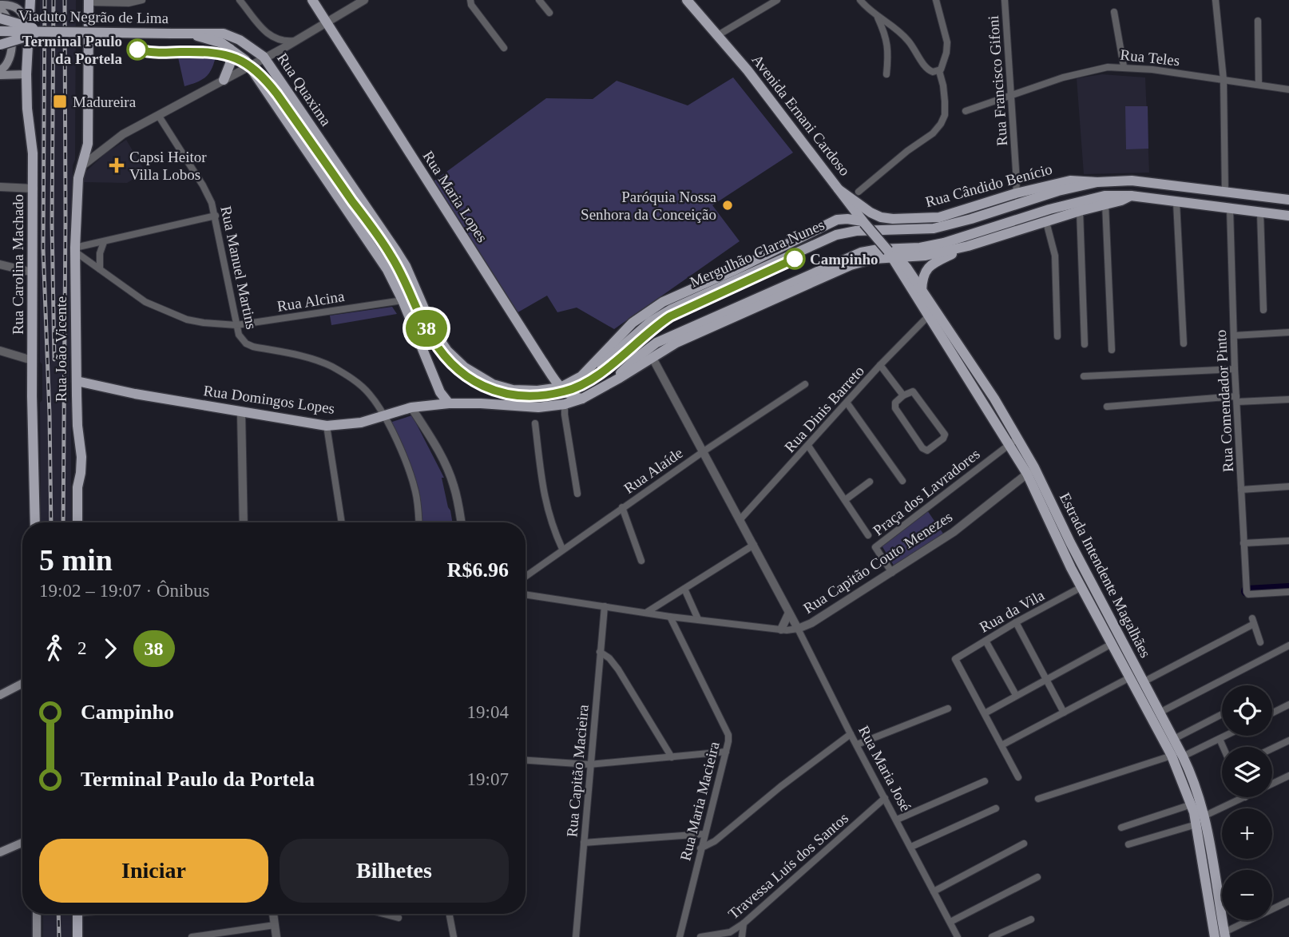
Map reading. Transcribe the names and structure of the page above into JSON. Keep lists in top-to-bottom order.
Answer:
{
  "streets": {
    "main road": [
      "Viaduto Negrão de Lima",
      "Rua Quaxima",
      "Avenida Ernani Cardoso",
      "Rua Cândido Benício",
      "Rua Maria Lopes",
      "Mergulhão Clara Nunes",
      "Rua Carolina Machado",
      "Rua João Vicente",
      "Rua Domingos Lopes",
      "Estrada Intendente Magalhães"
    ],
    "street": [
      "Rua Teles",
      "Rua Francisco Gifoni",
      "Rua Manuel Martins",
      "Rua Alcina",
      "Rua Comendador Pinto",
      "Rua Dinis Barreto",
      "Rua Alaíde",
      "Praça dos Lavradores",
      "Rua Capitão Couto Menezes",
      "Rua da Vila",
      "Rua Maria José",
      "Rua Capitão Macieira",
      "Rua Maria Macieira",
      "Travessa Luís dos Santos"
    ]
  },
  "crossings": [
    ["Viaduto Negrão de Lima", "Rua Quaxima"],
    ["Rua Teles", "Rua Francisco Gifoni"],
    ["Rua Francisco Gifoni", "Rua Cândido Benício"],
    ["Rua Quaxima", "Rua Maria Lopes"],
    ["Rua Quaxima", "Rua Alcina"],
    ["Rua Quaxima", "Rua Domingos Lopes"],
    ["Avenida Ernani Cardoso", "Rua Cândido Benício"],
    ["Avenida Ernani Cardoso", "Rua Domingos Lopes"],
    ["Avenida Ernani Cardoso", "Estrada Intendente Magalhães"],
    ["Rua Cândido Benício", "Mergulhão Clara Nunes"],
    ["Rua Maria Lopes", "Rua Domingos Lopes"],
    ["Rua Manuel Martins", "Rua Alcina"],
    ["Rua Manuel Martins", "Rua Domingos Lopes"],
    ["Rua Alcina", "Rua João Vicente"],
    ["Rua João Vicente", "Rua Domingos Lopes"],
    ["Rua Domingos Lopes", "Estrada Intendente Magalhães"],
    ["Rua Domingos Lopes", "Rua Maria José"],
    ["Rua Dinis Barreto", "Praça dos Lavradores"],
    ["Rua Dinis Barreto", "Estrada Intendente Magalhães"],
    ["Rua Dinis Barreto", "Rua Maria José"],
    ["Rua Alaíde", "Rua Maria José"],
    ["Praça dos Lavradores", "Rua Capitão Couto Menezes"],
    ["Praça dos Lavradores", "Estrada Intendente Magalhães"],
    ["Rua Capitão Couto Menezes", "Estrada Intendente Magalhães"],
    ["Rua Capitão Couto Menezes", "Rua Maria José"],
    ["Rua Capitão Couto Menezes", "Rua Capitão Macieira"],
    ["Rua Capitão Couto Menezes", "Rua Maria Macieira"],
    ["Estrada Intendente Magalhães", "Rua da Vila"],
    ["Rua Maria José", "Travessa Luís dos Santos"]
  ],
  "places": {
    "other": ["Terminal Paulo da Portela", "Paróquia Nossa Senhora da Conceição", "Campinho"],
    "transit": ["Madureira"],
    "health": ["Capsi Heitor Villa Lobos"]
  },
  "lines": ["bus line 38"],
  "page": {
    "on_map": "38",
    "heading": ["5 min", "19:02 – 19:07 · Ônibus", "R$6.96"],
    "legs": ["2", "38"],
    "list": [
      {
        "name": "Campinho",
        "value": "19:04"
      },
      {
        "name": "Terminal Paulo da Portela",
        "value": "19:07"
      }
    ],
    "map_buttons": ["+", "−"],
    "buttons": ["Iniciar", "Bilhetes"]
  }
}
